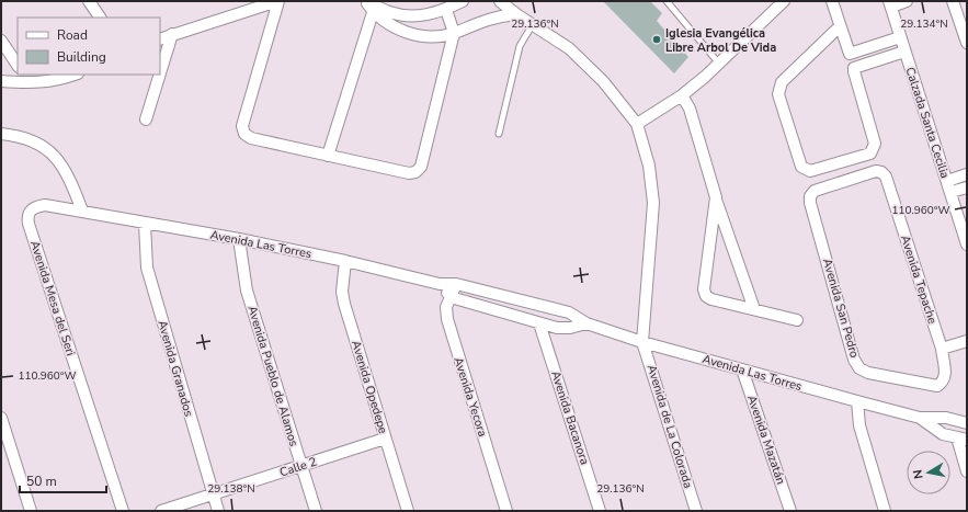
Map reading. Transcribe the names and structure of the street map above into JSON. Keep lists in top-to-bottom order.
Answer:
{
  "streets": {
    "street": [
      "Calzada Santa Cecilia",
      "Avenida Las Torres",
      "Avenida Tepache",
      "Avenida Mesa del Seri",
      "Avenida San Pedro",
      "Avenida Granados",
      "Avenida Pueblo de Alamos",
      "Avenida Opedepe",
      "Avenida Yecora",
      "Avenida Bacanora",
      "Avenida de La Colorada",
      "Avenida Mazatán",
      "Calle 2"
    ]
  },
  "crossings": [
    ["Avenida Las Torres", "Avenida Mesa del Seri"],
    ["Avenida Las Torres", "Avenida Granados"],
    ["Avenida Las Torres", "Avenida Pueblo de Alamos"],
    ["Avenida Las Torres", "Avenida Opedepe"],
    ["Avenida Las Torres", "Avenida Yecora"],
    ["Avenida Las Torres", "Avenida de La Colorada"],
    ["Avenida Las Torres", "Avenida Mazatán"],
    ["Avenida Tepache", "Avenida San Pedro"],
    ["Avenida Granados", "Calle 2"],
    ["Avenida Pueblo de Alamos", "Calle 2"],
    ["Avenida Opedepe", "Calle 2"]
  ],
  "places": ["Iglesia Evangélica Libre Arbol De Vida"],
  "legend": ["Road", "Building"],
  "scale_bar": "50 m",
  "north": "left",
  "coordinates": [
    "29.134°N",
    "29.136°N",
    "110.960°W",
    "29.138°N"
  ]
}
